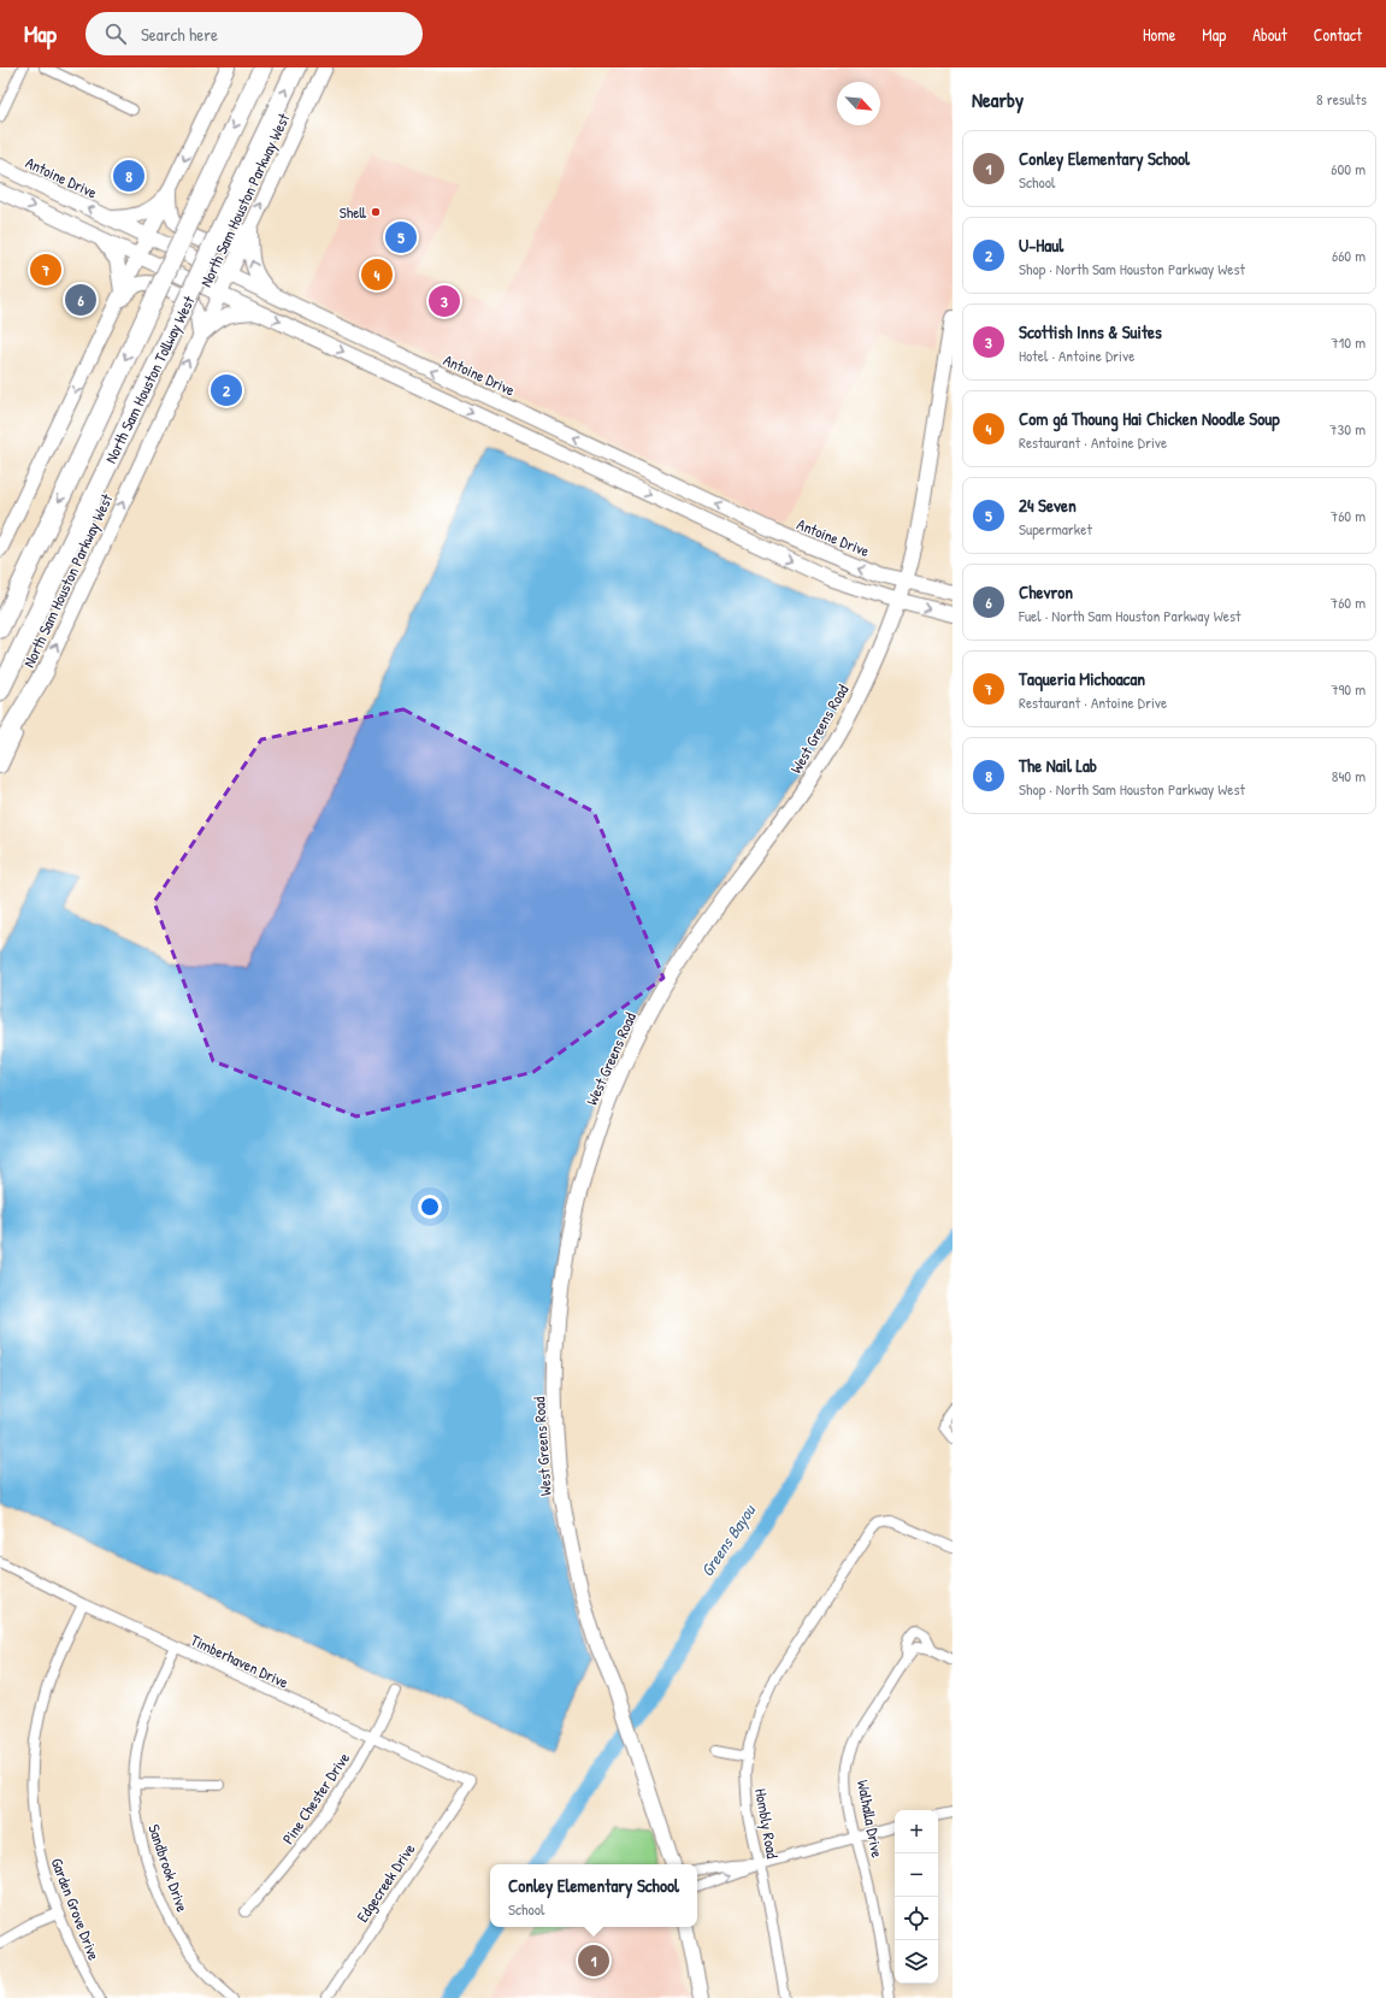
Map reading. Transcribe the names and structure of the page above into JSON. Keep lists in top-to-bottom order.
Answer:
{
  "streets": {
    "highway": ["North Sam Houston Tollway West"],
    "main road": ["Antoine Drive", "North Sam Houston Parkway West", "West Greens Road"],
    "street": [
      "Timberhaven Drive",
      "Pine Chester Drive",
      "Walhalla Drive",
      "Hombly Road",
      "Sandbrook Drive",
      "Edgecreek Drive",
      "Garden Grove Drive"
    ]
  },
  "crossings": [
    ["Antoine Drive", "North Sam Houston Parkway West"],
    ["Antoine Drive", "West Greens Road"],
    ["Timberhaven Drive", "Pine Chester Drive"],
    ["Timberhaven Drive", "Sandbrook Drive"],
    ["Timberhaven Drive", "Edgecreek Drive"],
    ["Timberhaven Drive", "Garden Grove Drive"]
  ],
  "water": ["Greens Bayou"],
  "places": ["Shell"],
  "north": "bottom right",
  "page": {
    "header": "Map",
    "search": "Search here",
    "nav": [
      "Home",
      "Map",
      "About",
      "Contact"
    ],
    "heading": ["Nearby", "8 results"],
    "list": [
      {
        "mark": "1",
        "name": "Conley Elementary School",
        "note": "School",
        "value": "600 m"
      },
      {
        "mark": "2",
        "name": "U-Haul",
        "note": "Shop · North Sam Houston Parkway West",
        "value": "660 m"
      },
      {
        "mark": "3",
        "name": "Scottish Inns & Suites",
        "note": "Hotel · Antoine Drive",
        "value": "710 m"
      },
      {
        "mark": "4",
        "name": "Com gá Thoung Hai Chicken Noodle Soup",
        "note": "Restaurant · Antoine Drive",
        "value": "730 m"
      },
      {
        "mark": "5",
        "name": "24 Seven",
        "note": "Supermarket",
        "value": "760 m"
      },
      {
        "mark": "6",
        "name": "Chevron",
        "note": "Fuel · North Sam Houston Parkway West",
        "value": "760 m"
      },
      {
        "mark": "7",
        "name": "Taqueria Michoacan",
        "note": "Restaurant · Antoine Drive",
        "value": "790 m"
      },
      {
        "mark": "8",
        "name": "The Nail Lab",
        "note": "Shop · North Sam Houston Parkway West",
        "value": "840 m"
      }
    ],
    "pins": [
      "8",
      "5",
      "7",
      "4",
      "6",
      "3",
      "2",
      "1"
    ],
    "map_buttons": ["+", "−"],
    "popup": ["Conley Elementary School", "School"]
  }
}
